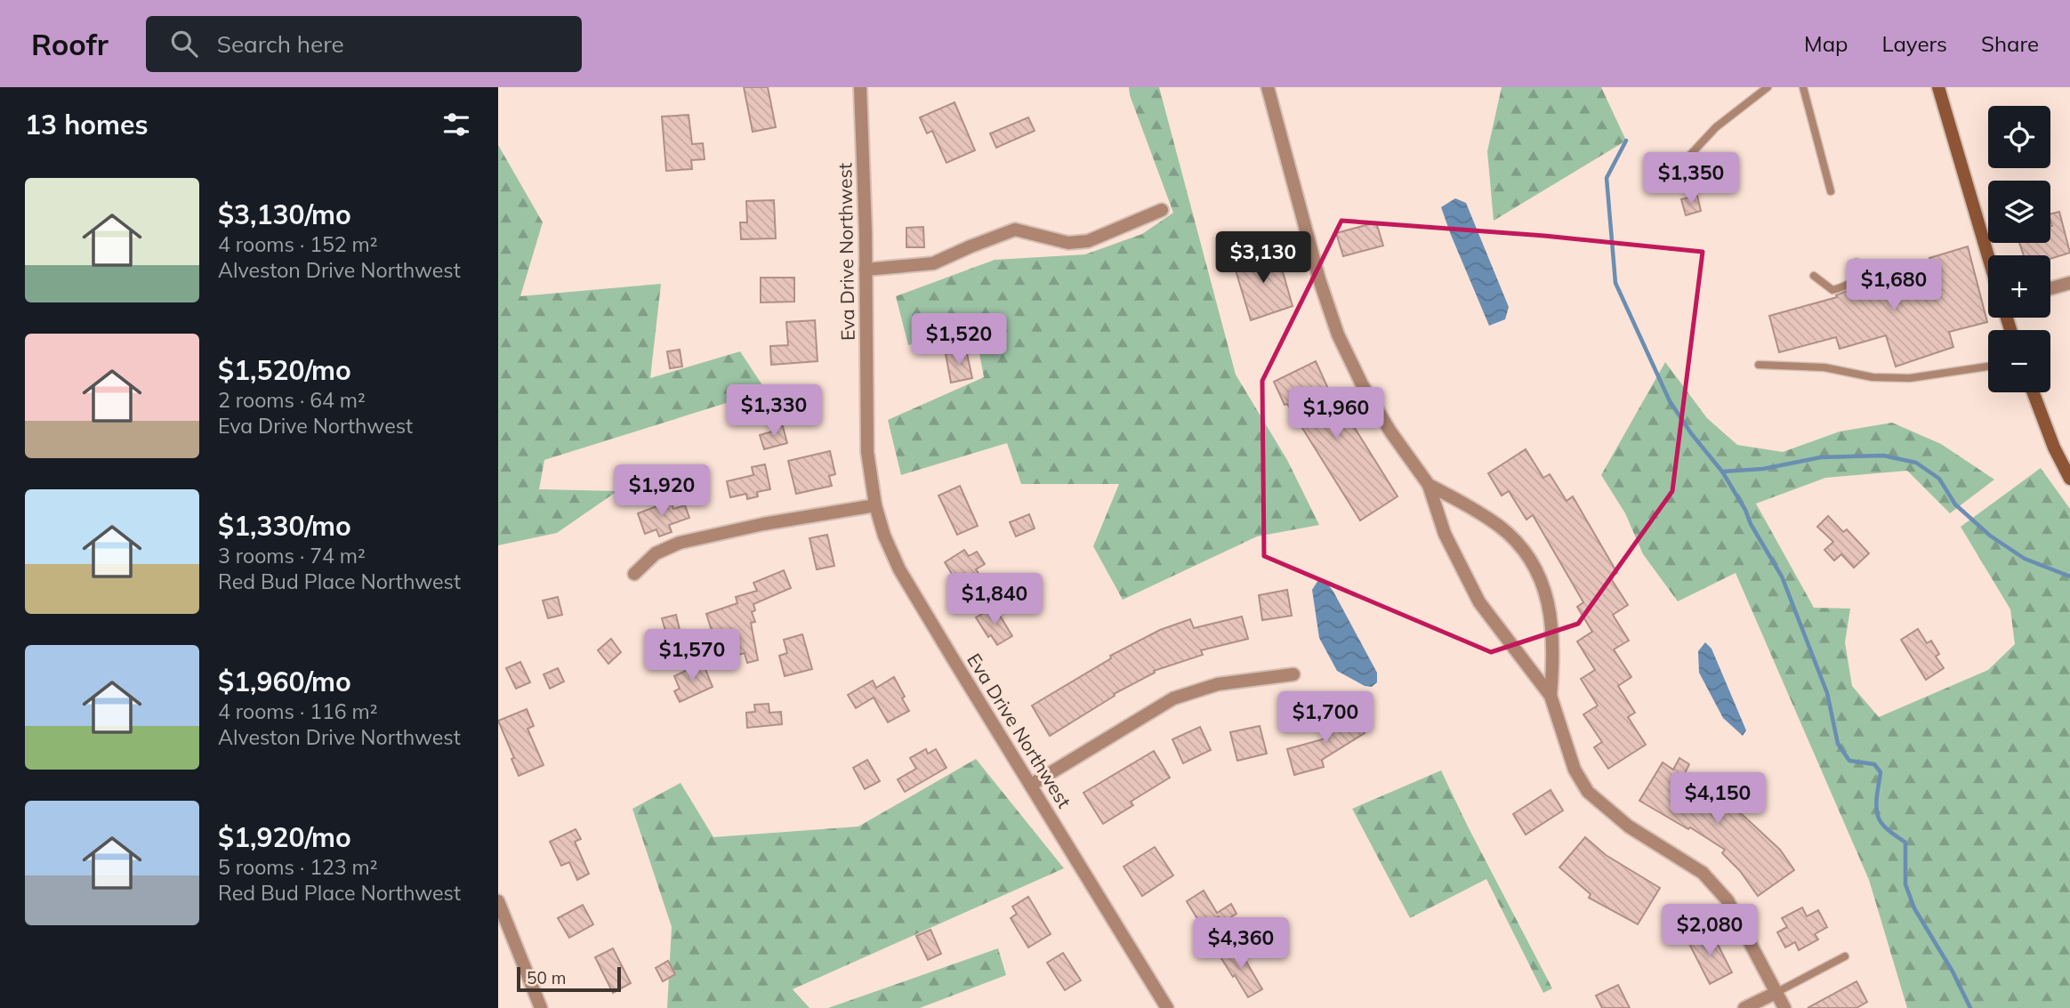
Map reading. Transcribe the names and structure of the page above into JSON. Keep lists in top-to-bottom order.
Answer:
{
  "streets": {
    "street": ["Eva Drive Northwest"]
  },
  "scale_bar": "50 m",
  "page": {
    "header": "Roofr",
    "search": "Search here",
    "nav": ["Map", "Layers", "Share"],
    "heading": "13 homes",
    "map_buttons": ["+", "−"],
    "price": [
      "$1,350",
      "$3,130",
      "$1,680",
      "$1,520",
      "$1,330",
      "$1,960",
      "$1,920",
      "$1,840",
      "$1,570",
      "$1,700",
      "$4,150",
      "$2,080",
      "$4,360"
    ],
    "list": [
      {
        "name": "$3,130/mo",
        "note": "4 rooms · 152 m² · Alveston Drive Northwest"
      },
      {
        "name": "$1,520/mo",
        "note": "2 rooms · 64 m² · Eva Drive Northwest"
      },
      {
        "name": "$1,330/mo",
        "note": "3 rooms · 74 m² · Red Bud Place Northwest"
      },
      {
        "name": "$1,960/mo",
        "note": "4 rooms · 116 m² · Alveston Drive Northwest"
      },
      {
        "name": "$1,920/mo",
        "note": "5 rooms · 123 m² · Red Bud Place Northwest"
      }
    ],
    "scale": "50 m"
  }
}
